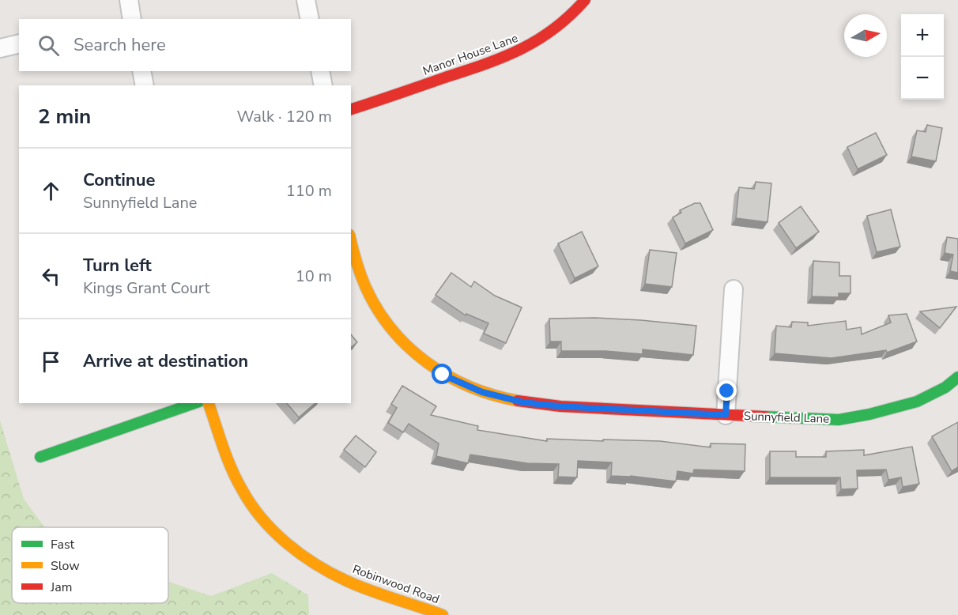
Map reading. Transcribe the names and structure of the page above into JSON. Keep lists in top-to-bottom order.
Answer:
{
  "streets": {
    "street": ["Manor House Lane", "Sunnyfield Lane", "Robinwood Road"]
  },
  "legend": ["Fast", "Slow", "Jam"],
  "north": "right",
  "page": {
    "map_buttons": ["+", "−"],
    "search": "Search here",
    "heading": ["2 min", "Walk · 120 m"],
    "list": [
      ["Continue", "Sunnyfield Lane", "110 m"],
      ["Turn left", "Kings Grant Court", "10 m"],
      "Arrive at destination"
    ]
  }
}
